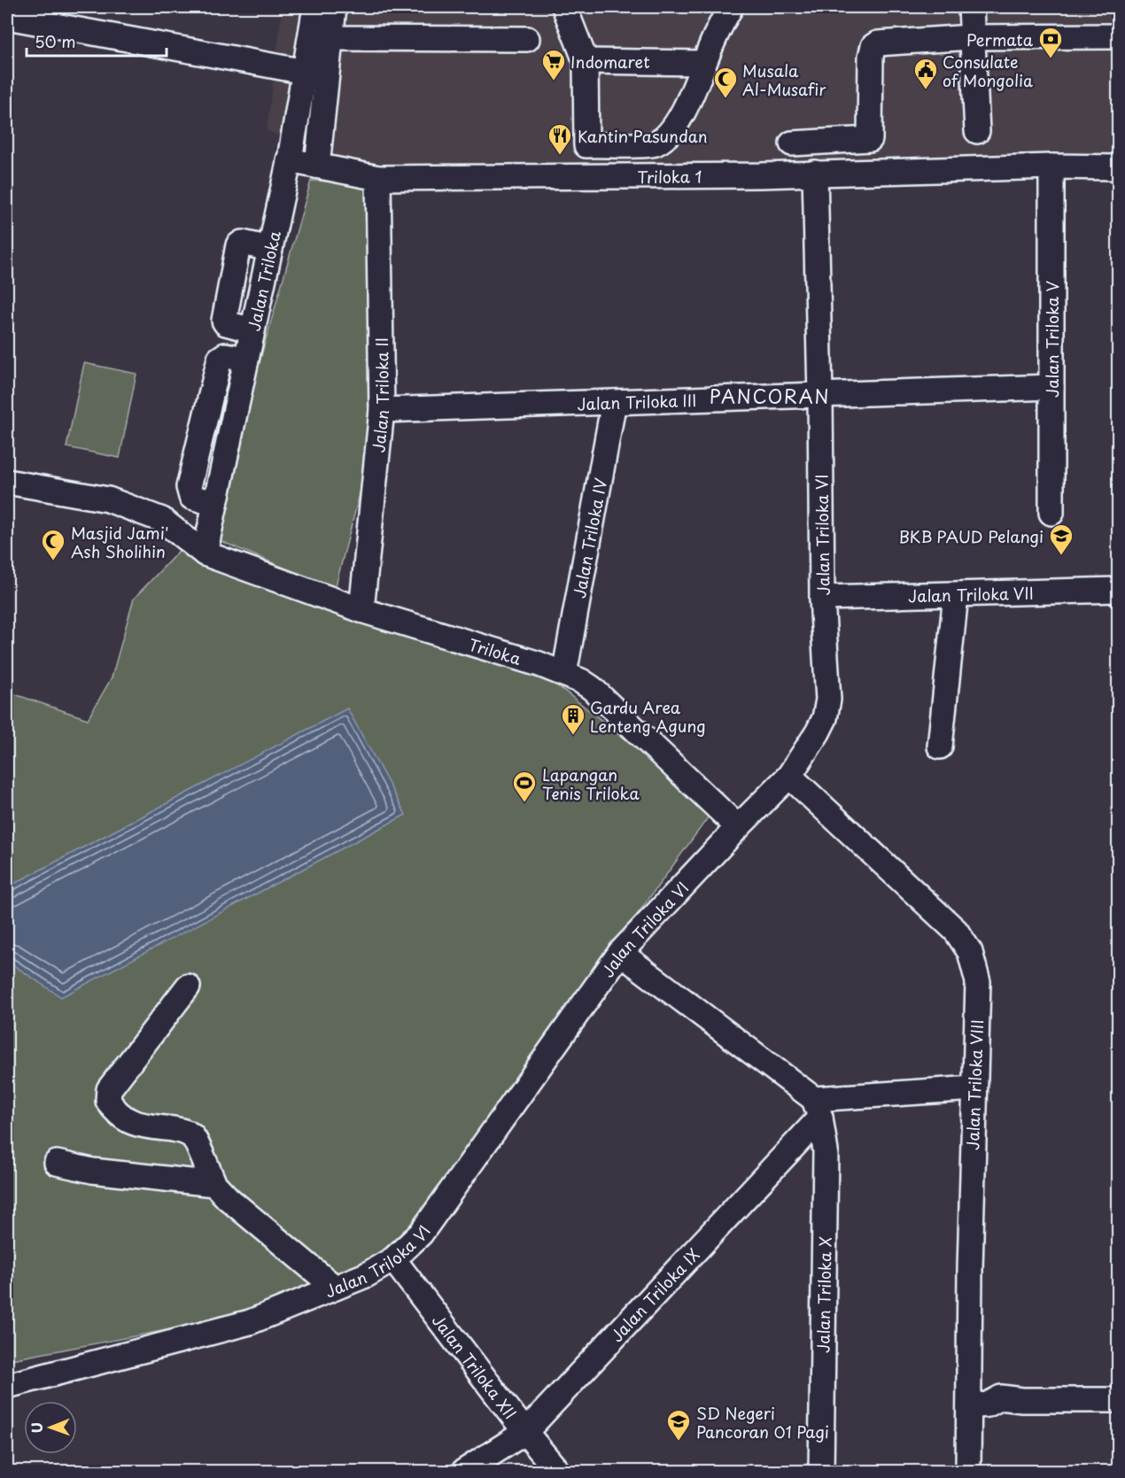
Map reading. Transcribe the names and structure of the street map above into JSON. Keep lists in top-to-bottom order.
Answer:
{
  "streets": {
    "street": [
      "Triloka 1",
      "Jalan Triloka",
      "Jalan Triloka V",
      "Jalan Triloka II",
      "Jalan Triloka III",
      "Jalan Triloka VI",
      "Jalan Triloka IV",
      "Jalan Triloka VII",
      "Triloka",
      "Jalan Triloka VIII",
      "Jalan Triloka IX",
      "Jalan Triloka X",
      "Jalan Triloka XII"
    ]
  },
  "crossings": [
    ["Triloka 1", "Jalan Triloka"],
    ["Triloka 1", "Jalan Triloka V"],
    ["Triloka 1", "Jalan Triloka II"],
    ["Triloka 1", "Jalan Triloka VI"],
    ["Jalan Triloka", "Triloka"],
    ["Jalan Triloka V", "Jalan Triloka III"],
    ["Jalan Triloka II", "Jalan Triloka III"],
    ["Jalan Triloka II", "Triloka"],
    ["Jalan Triloka III", "Jalan Triloka VI"],
    ["Jalan Triloka III", "Jalan Triloka IV"],
    ["Jalan Triloka VI", "Jalan Triloka VII"],
    ["Jalan Triloka VI", "Triloka"],
    ["Jalan Triloka VI", "Jalan Triloka VIII"],
    ["Jalan Triloka VI", "Jalan Triloka XII"],
    ["Jalan Triloka IV", "Triloka"],
    ["Jalan Triloka IX", "Jalan Triloka X"],
    ["Jalan Triloka IX", "Jalan Triloka XII"]
  ],
  "districts": ["PANCORAN"],
  "places": {
    "bank": ["Permata"],
    "supermarket": ["Indomaret"],
    "public building": ["Consulate of Mongolia"],
    "mosque": ["Musala Al-Musafir", "Masjid Jami' Ash Sholihin"],
    "restaurant": ["Kantin Pasundan"],
    "school or university": ["BKB PAUD Pelangi", "SD Negeri Pancoran 01 Pagi"],
    "building": ["Gardu Area Lenteng Agung"],
    "sports": ["Lapangan Tenis Triloka"]
  },
  "scale_bar": "50 m",
  "north": "left"
}
